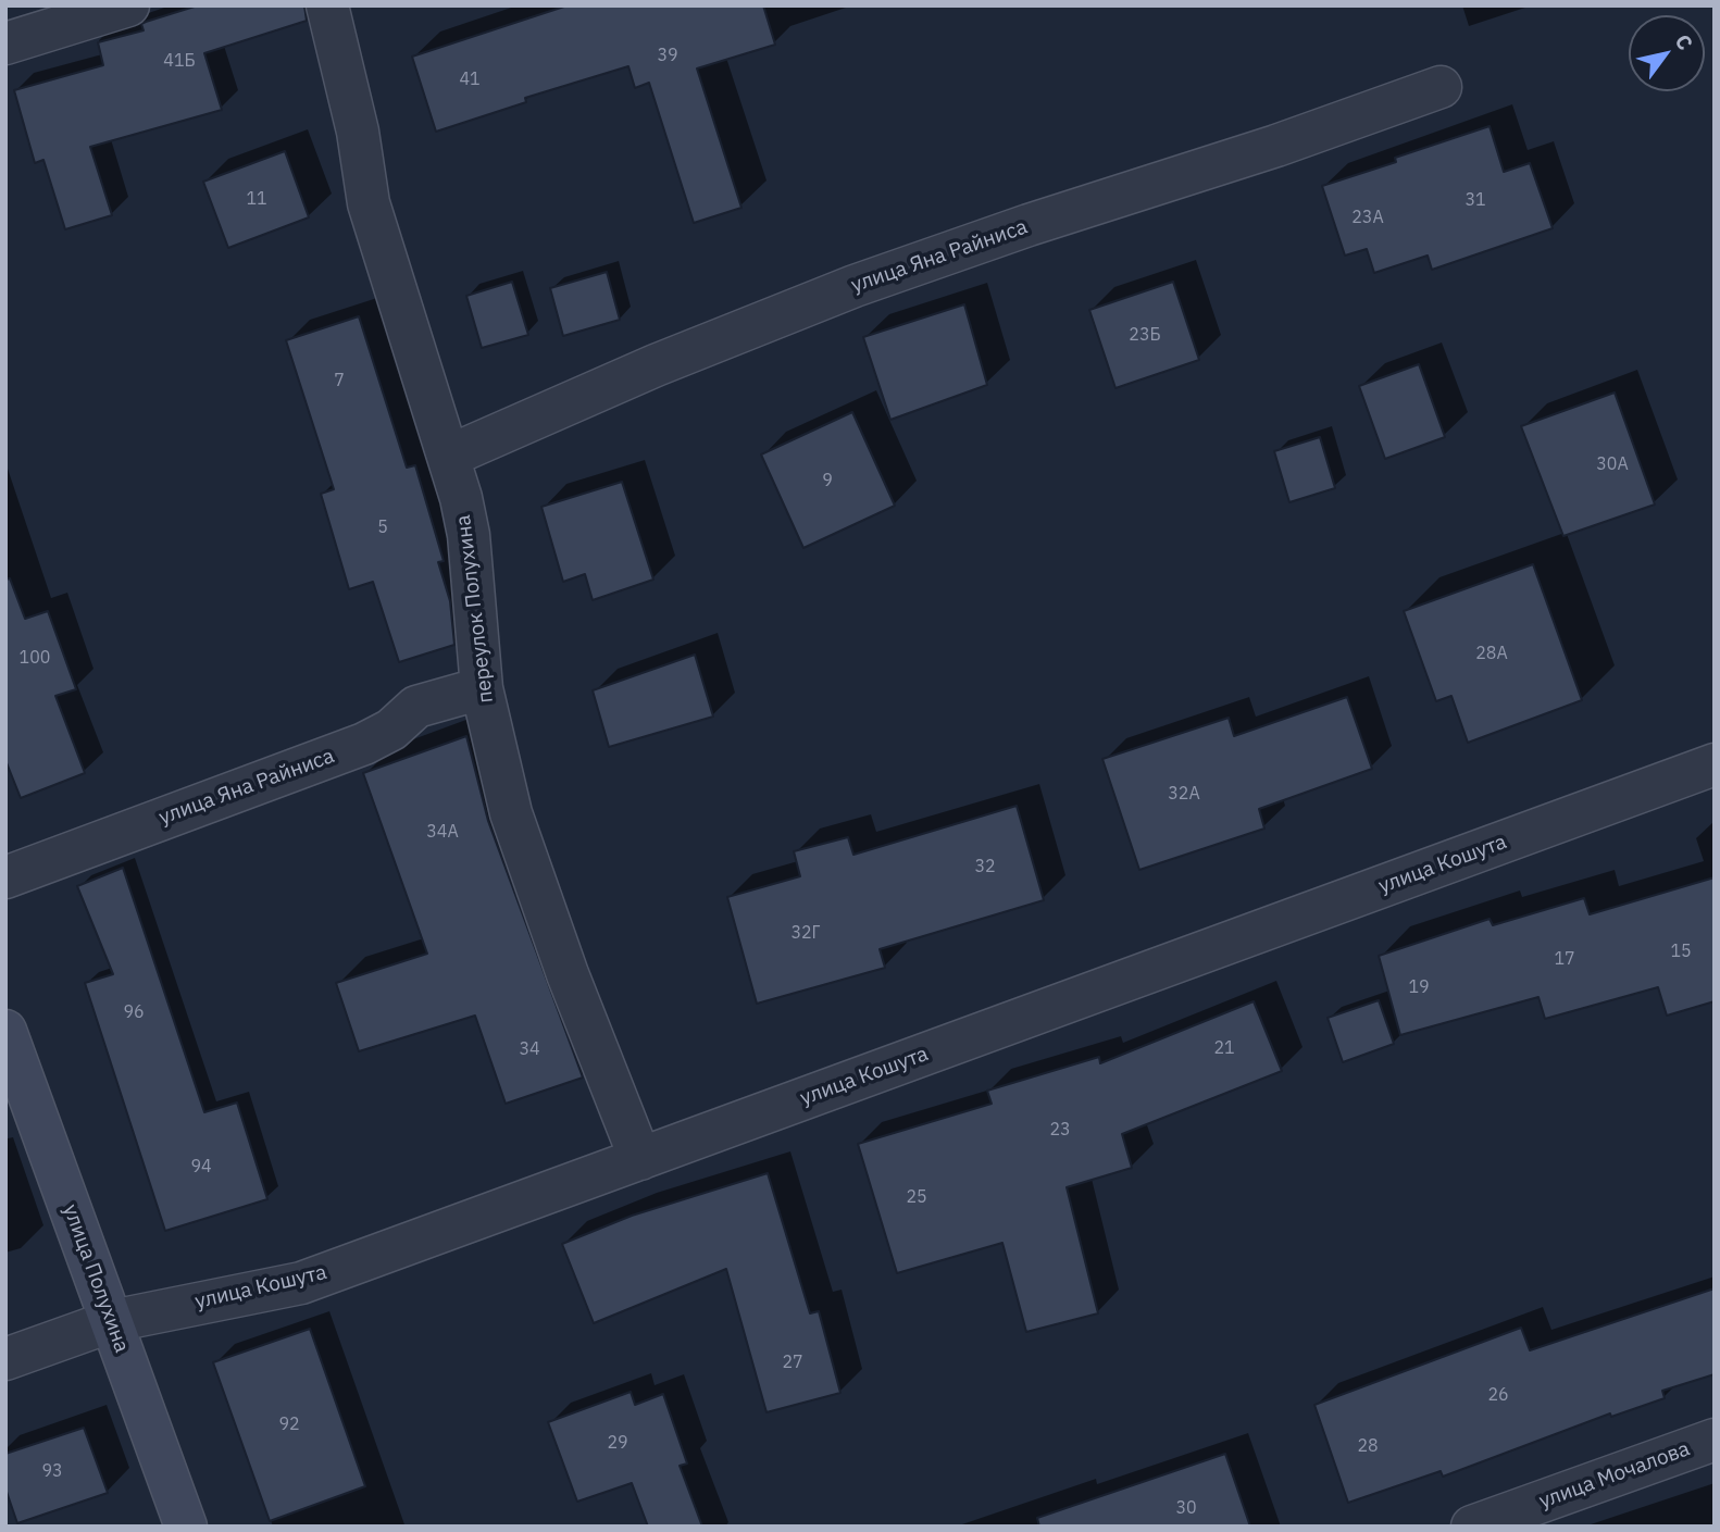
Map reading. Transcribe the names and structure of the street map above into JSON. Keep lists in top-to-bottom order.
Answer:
{
  "streets": {
    "main road": ["улица Полухина"],
    "street": [
      "улица Яна Райниса",
      "переулок Полухина",
      "улица Кошута",
      "улица Мочалова"
    ]
  },
  "crossings": [
    ["улица Яна Райниса", "переулок Полухина"],
    ["переулок Полухина", "улица Кошута"],
    ["улица Кошута", "улица Полухина"]
  ],
  "house_numbers": [
    "39",
    "41Б",
    "41",
    "11",
    "31",
    "23А",
    "23Б",
    "7",
    "30А",
    "9",
    "5",
    "28А",
    "100",
    "32А",
    "34А",
    "32",
    "32Г",
    "15",
    "17",
    "19",
    "96",
    "21",
    "34",
    "23",
    "94",
    "25",
    "27",
    "26",
    "92",
    "29",
    "28",
    "93",
    "30"
  ],
  "north": "top right"
}
